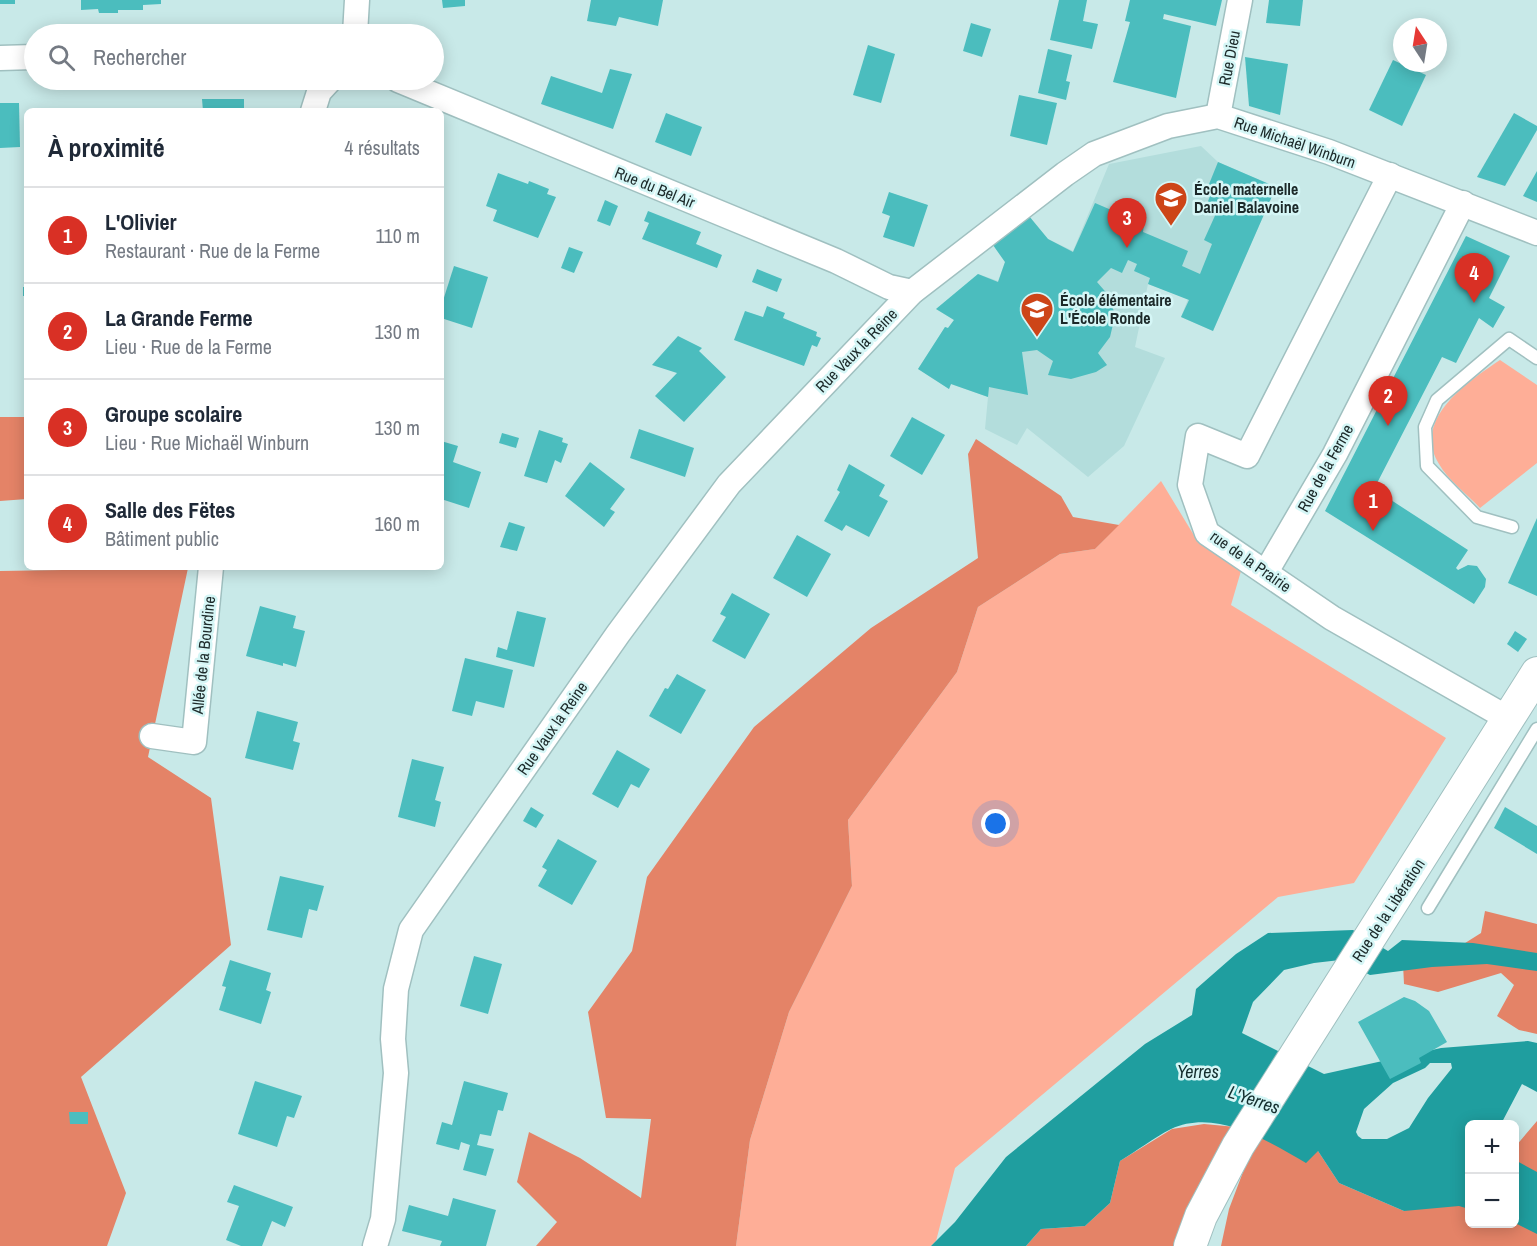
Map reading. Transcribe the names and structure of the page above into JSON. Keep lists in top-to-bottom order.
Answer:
{
  "streets": {
    "street": [
      "Rue Dieu",
      "Rue Michaël Winburn",
      "Rue du Bel Air",
      "Rue Vaux la Reine",
      "Rue de la Ferme",
      "rue de la Prairie",
      "Allée de la Bourdine",
      "Rue de la Libération"
    ]
  },
  "crossings": [
    ["Rue Dieu", "Rue Michaël Winburn"],
    ["Rue Michaël Winburn", "Rue du Bel Air"],
    ["Rue Michaël Winburn", "Rue Vaux la Reine"],
    ["Rue Michaël Winburn", "Rue de la Ferme"],
    ["Rue Michaël Winburn", "rue de la Prairie"],
    ["Rue du Bel Air", "Rue Vaux la Reine"],
    ["Rue de la Ferme", "rue de la Prairie"],
    ["rue de la Prairie", "Rue de la Libération"]
  ],
  "water": ["Yerres", "L'Yerres"],
  "places": {
    "school or university": ["École maternelle Daniel Balavoine", "École élémentaire L'École Ronde"]
  },
  "north": "top",
  "page": {
    "search": "Rechercher",
    "heading": ["À proximité", "4 résultats"],
    "list": [
      {
        "mark": "1",
        "name": "L'Olivier",
        "note": "Restaurant · Rue de la Ferme",
        "value": "110 m"
      },
      {
        "mark": "2",
        "name": "La Grande Ferme",
        "note": "Lieu · Rue de la Ferme",
        "value": "130 m"
      },
      {
        "mark": "3",
        "name": "Groupe scolaire",
        "note": "Lieu · Rue Michaël Winburn",
        "value": "130 m"
      },
      {
        "mark": "4",
        "name": "Salle des Fëtes",
        "note": "Bâtiment public",
        "value": "160 m"
      }
    ],
    "pins": [
      "3",
      "4",
      "2",
      "1"
    ],
    "map_buttons": ["+", "−"]
  }
}
